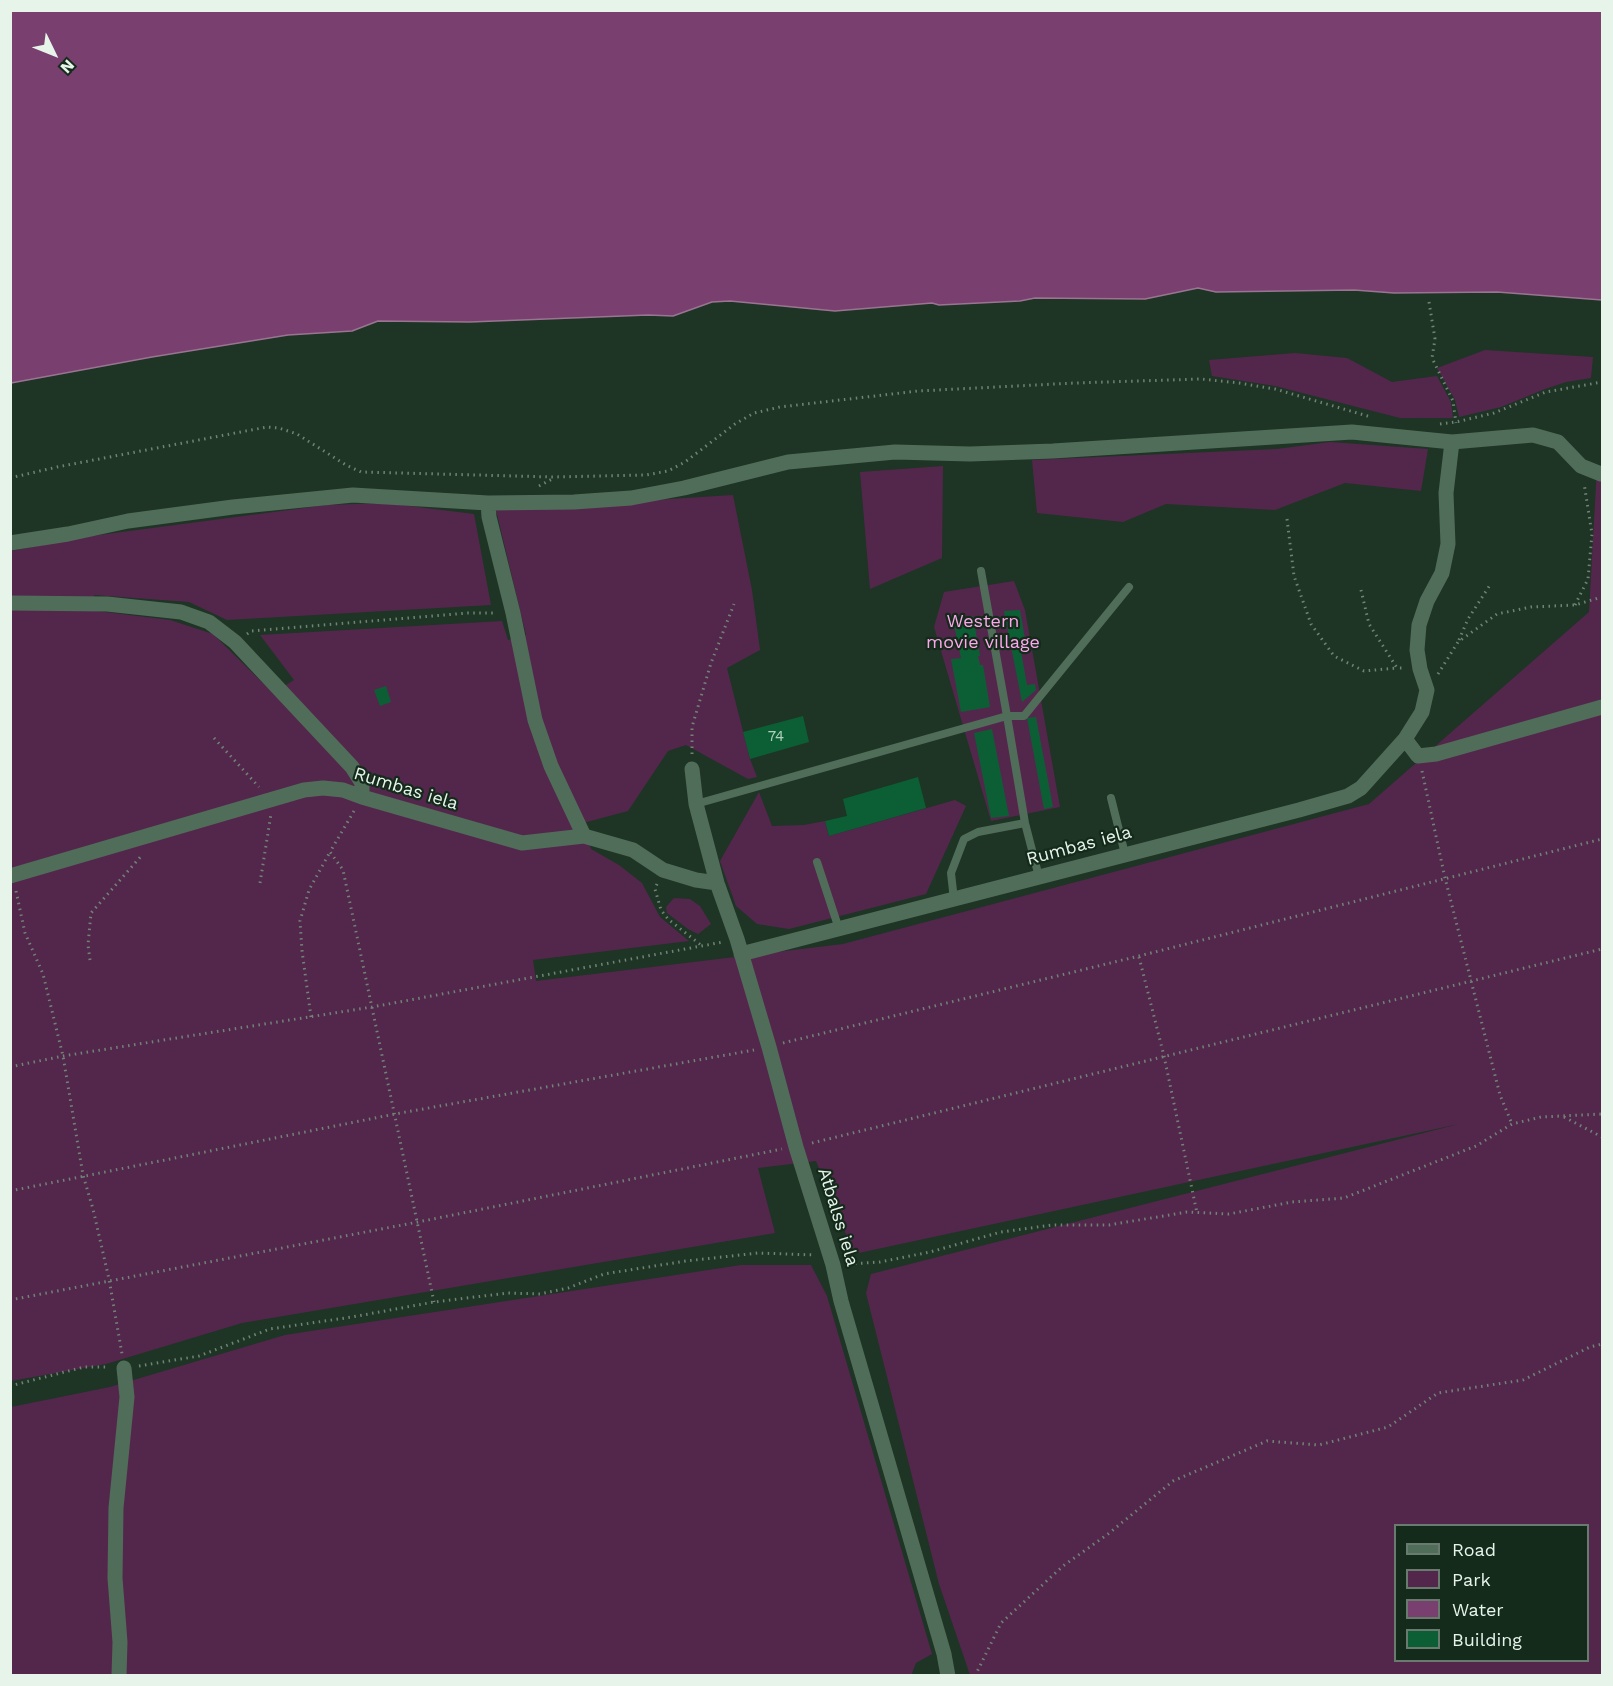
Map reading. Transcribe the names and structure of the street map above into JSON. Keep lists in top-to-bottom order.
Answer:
{
  "streets": {
    "street": ["Rumbas iela", "Atbalss iela"]
  },
  "crossings": [
    ["Rumbas iela", "Atbalss iela"]
  ],
  "parks": ["Western movie village"],
  "house_numbers": ["74"],
  "legend": [
    "Road",
    "Park",
    "Water",
    "Building"
  ],
  "north": "bottom right"
}
